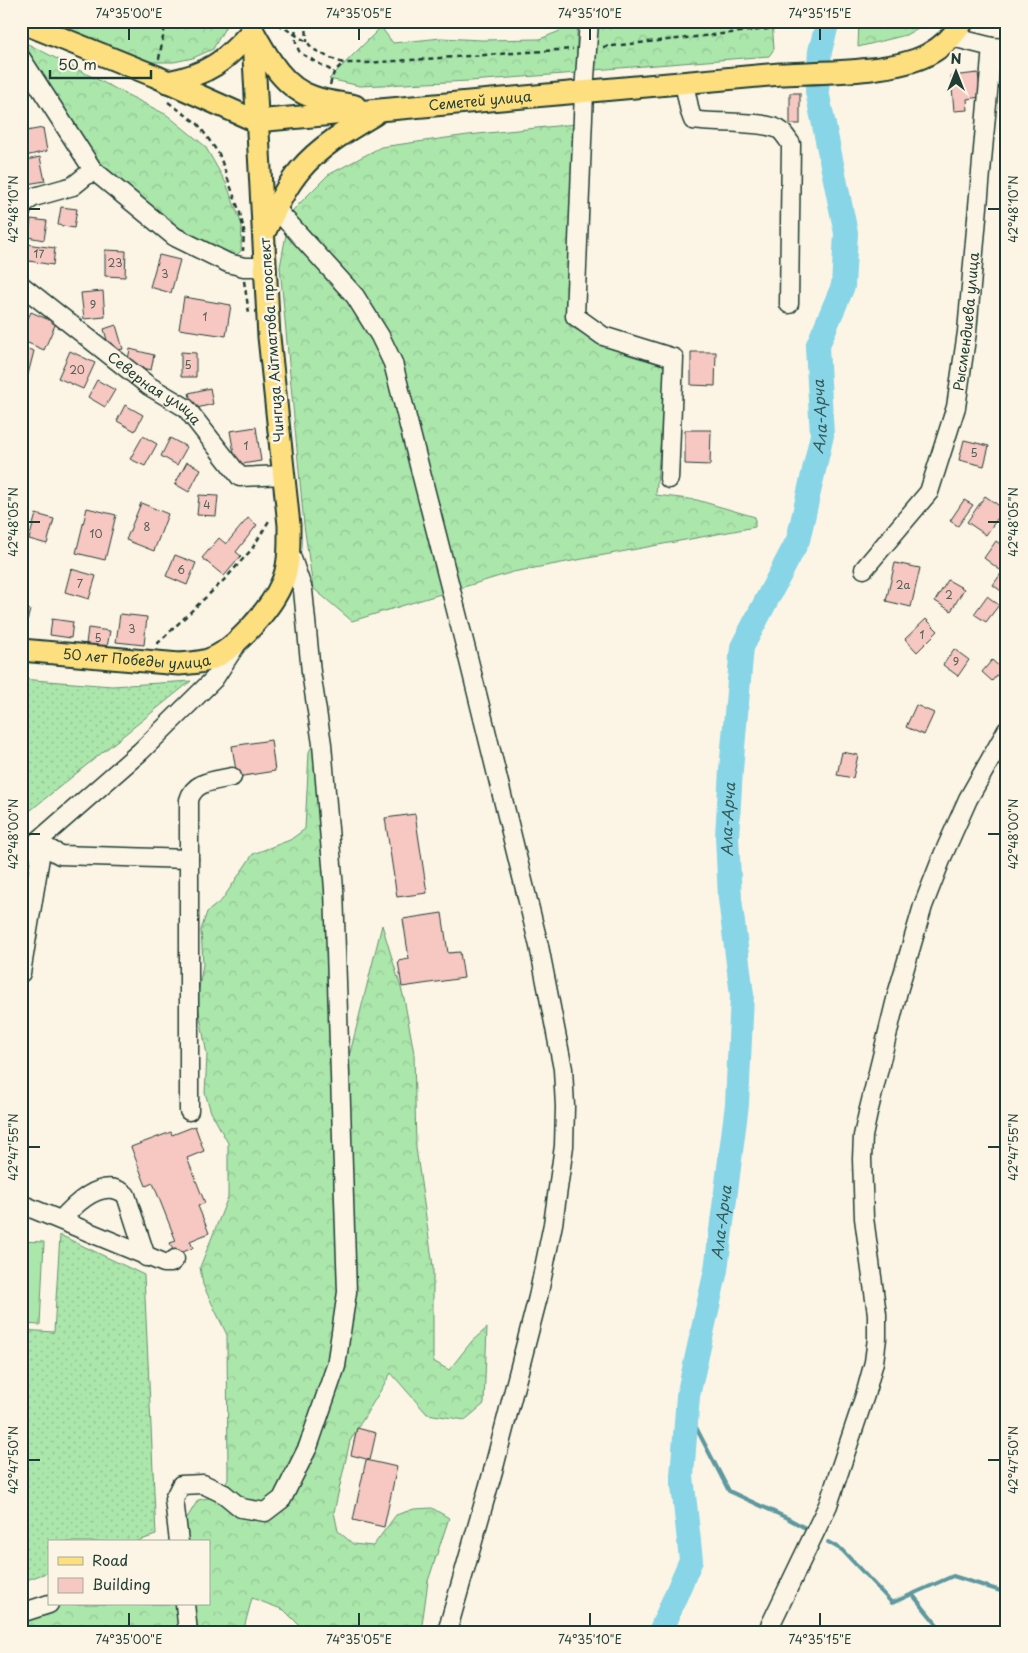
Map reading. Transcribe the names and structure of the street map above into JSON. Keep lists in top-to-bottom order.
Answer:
{
  "streets": {
    "main road": ["Семетей улица", "Чингиза Айтматова проспект", "50 лет Победы улица"],
    "street": ["Рысмендиева улица", "Северная улица"]
  },
  "crossings": [
    ["Семетей улица", "Чингиза Айтматова проспект"],
    ["Чингиза Айтматова проспект", "Северная улица"],
    ["Чингиза Айтматова проспект", "50 лет Победы улица"]
  ],
  "water": ["Ала-Арча"],
  "house_numbers": [
    "17",
    "23",
    "3",
    "9",
    "1",
    "5",
    "20",
    "1",
    "5",
    "4",
    "8",
    "10",
    "6",
    "7",
    "2а",
    "2",
    "3",
    "1",
    "5",
    "9"
  ],
  "legend": ["Road", "Building"],
  "scale_bar": "50 m",
  "north": "top",
  "coordinates": [
    "74°35'00\"E",
    "74°35'05\"E",
    "74°35'10\"E",
    "74°35'15\"E",
    "42°48'10\"N",
    "42°48'05\"N",
    "42°48'00\"N",
    "42°47'55\"N",
    "42°47'50\"N"
  ]
}
